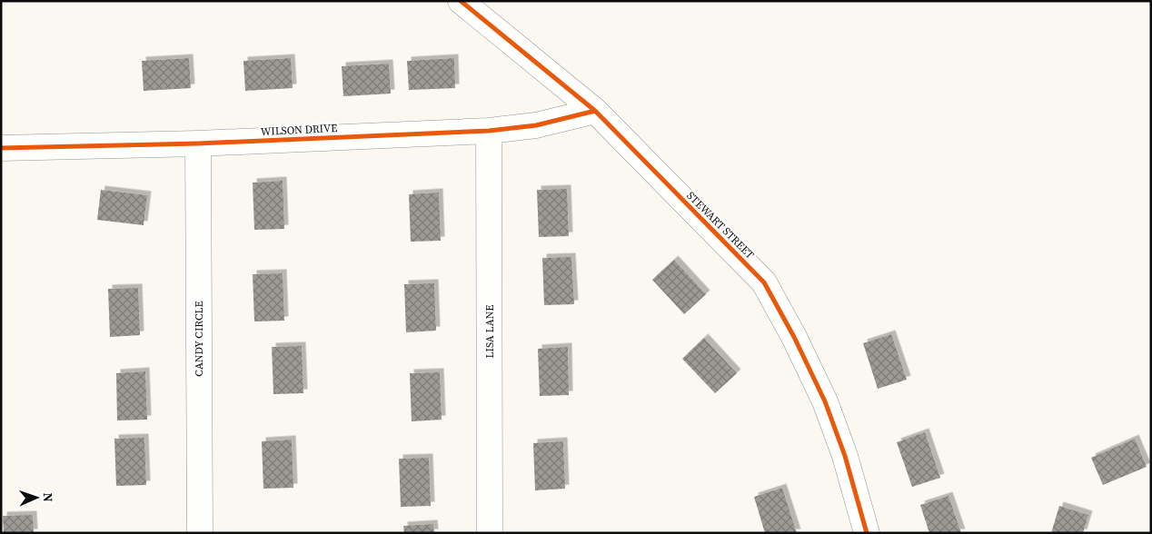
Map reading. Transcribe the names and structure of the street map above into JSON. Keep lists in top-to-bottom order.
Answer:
{
  "streets": {
    "street": [
      "WILSON DRIVE",
      "STEWART STREET",
      "LISA LANE",
      "CANDY CIRCLE"
    ]
  },
  "crossings": [
    ["WILSON DRIVE", "STEWART STREET"],
    ["WILSON DRIVE", "LISA LANE"],
    ["WILSON DRIVE", "CANDY CIRCLE"]
  ],
  "north": "right"
}
